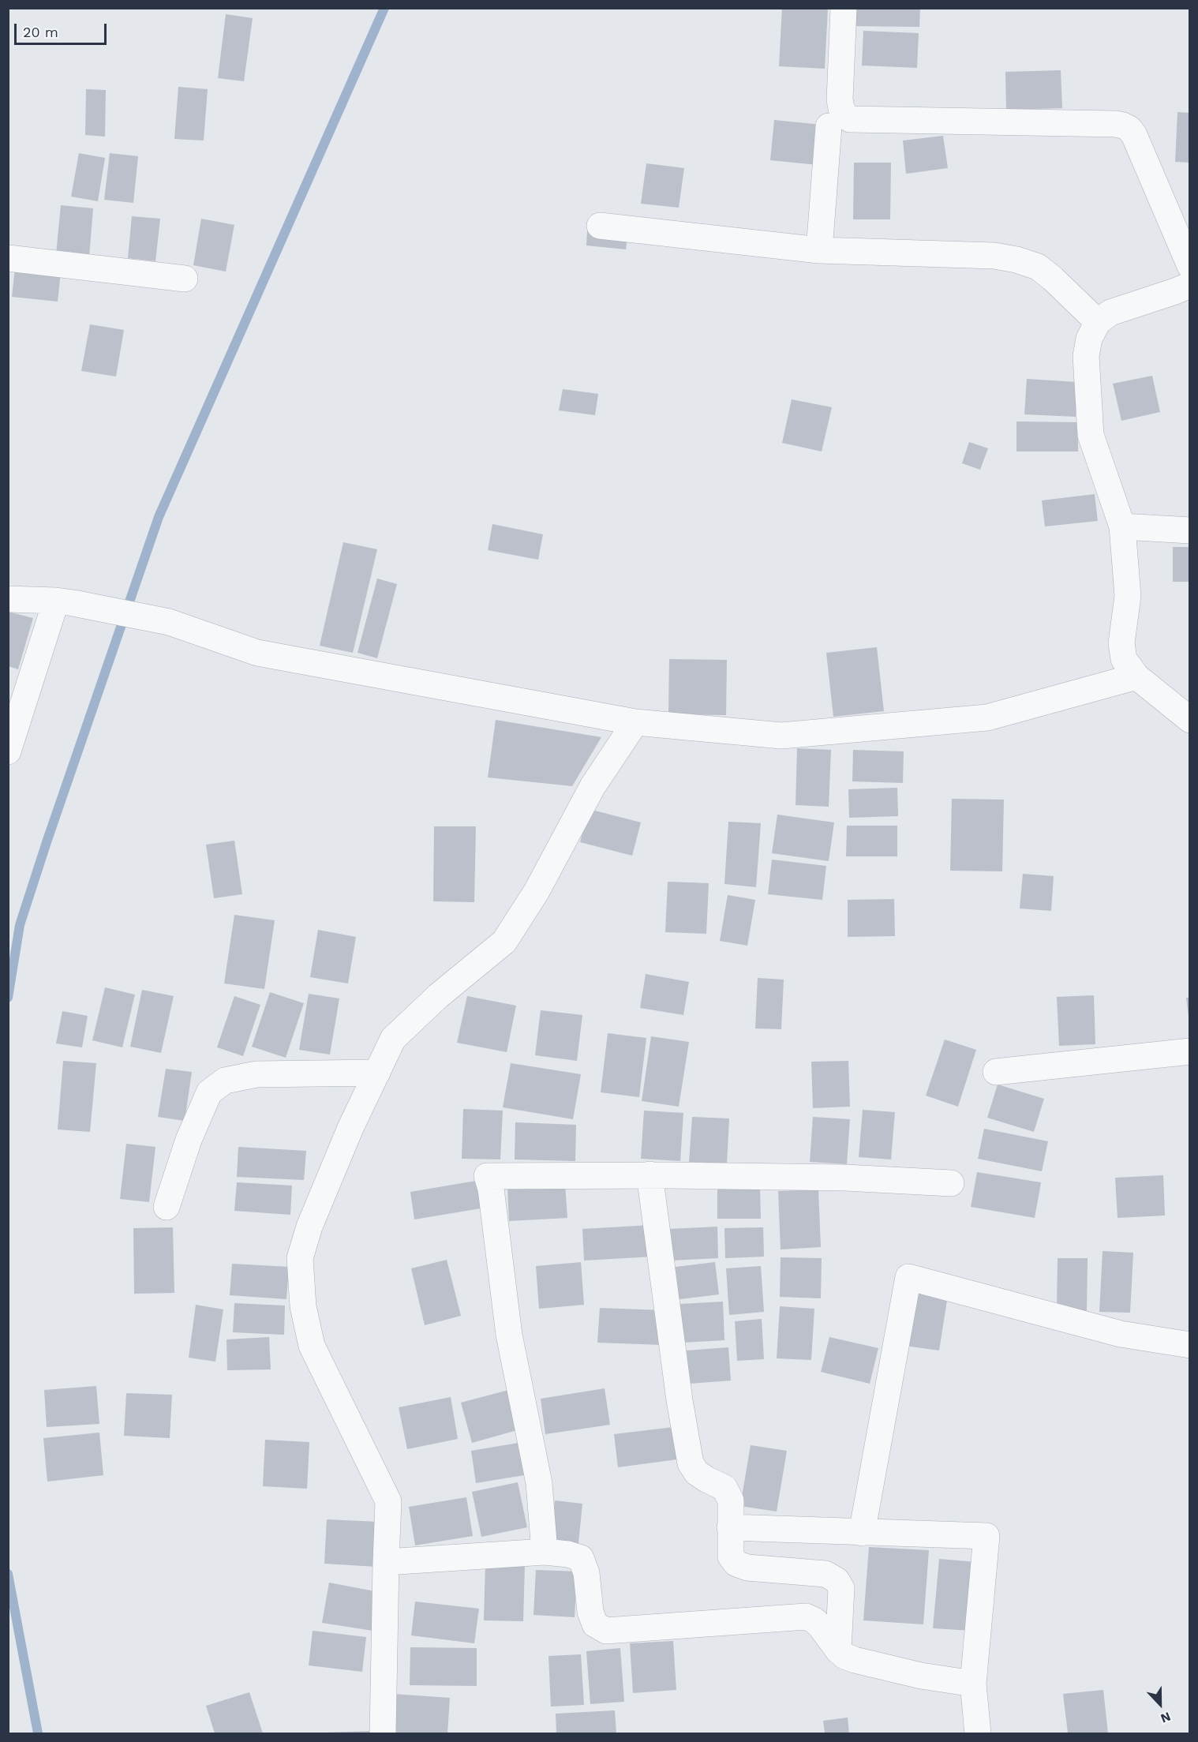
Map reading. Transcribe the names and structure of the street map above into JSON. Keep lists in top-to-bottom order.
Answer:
{
  "scale_bar": "20 m",
  "north": "bottom"
}
